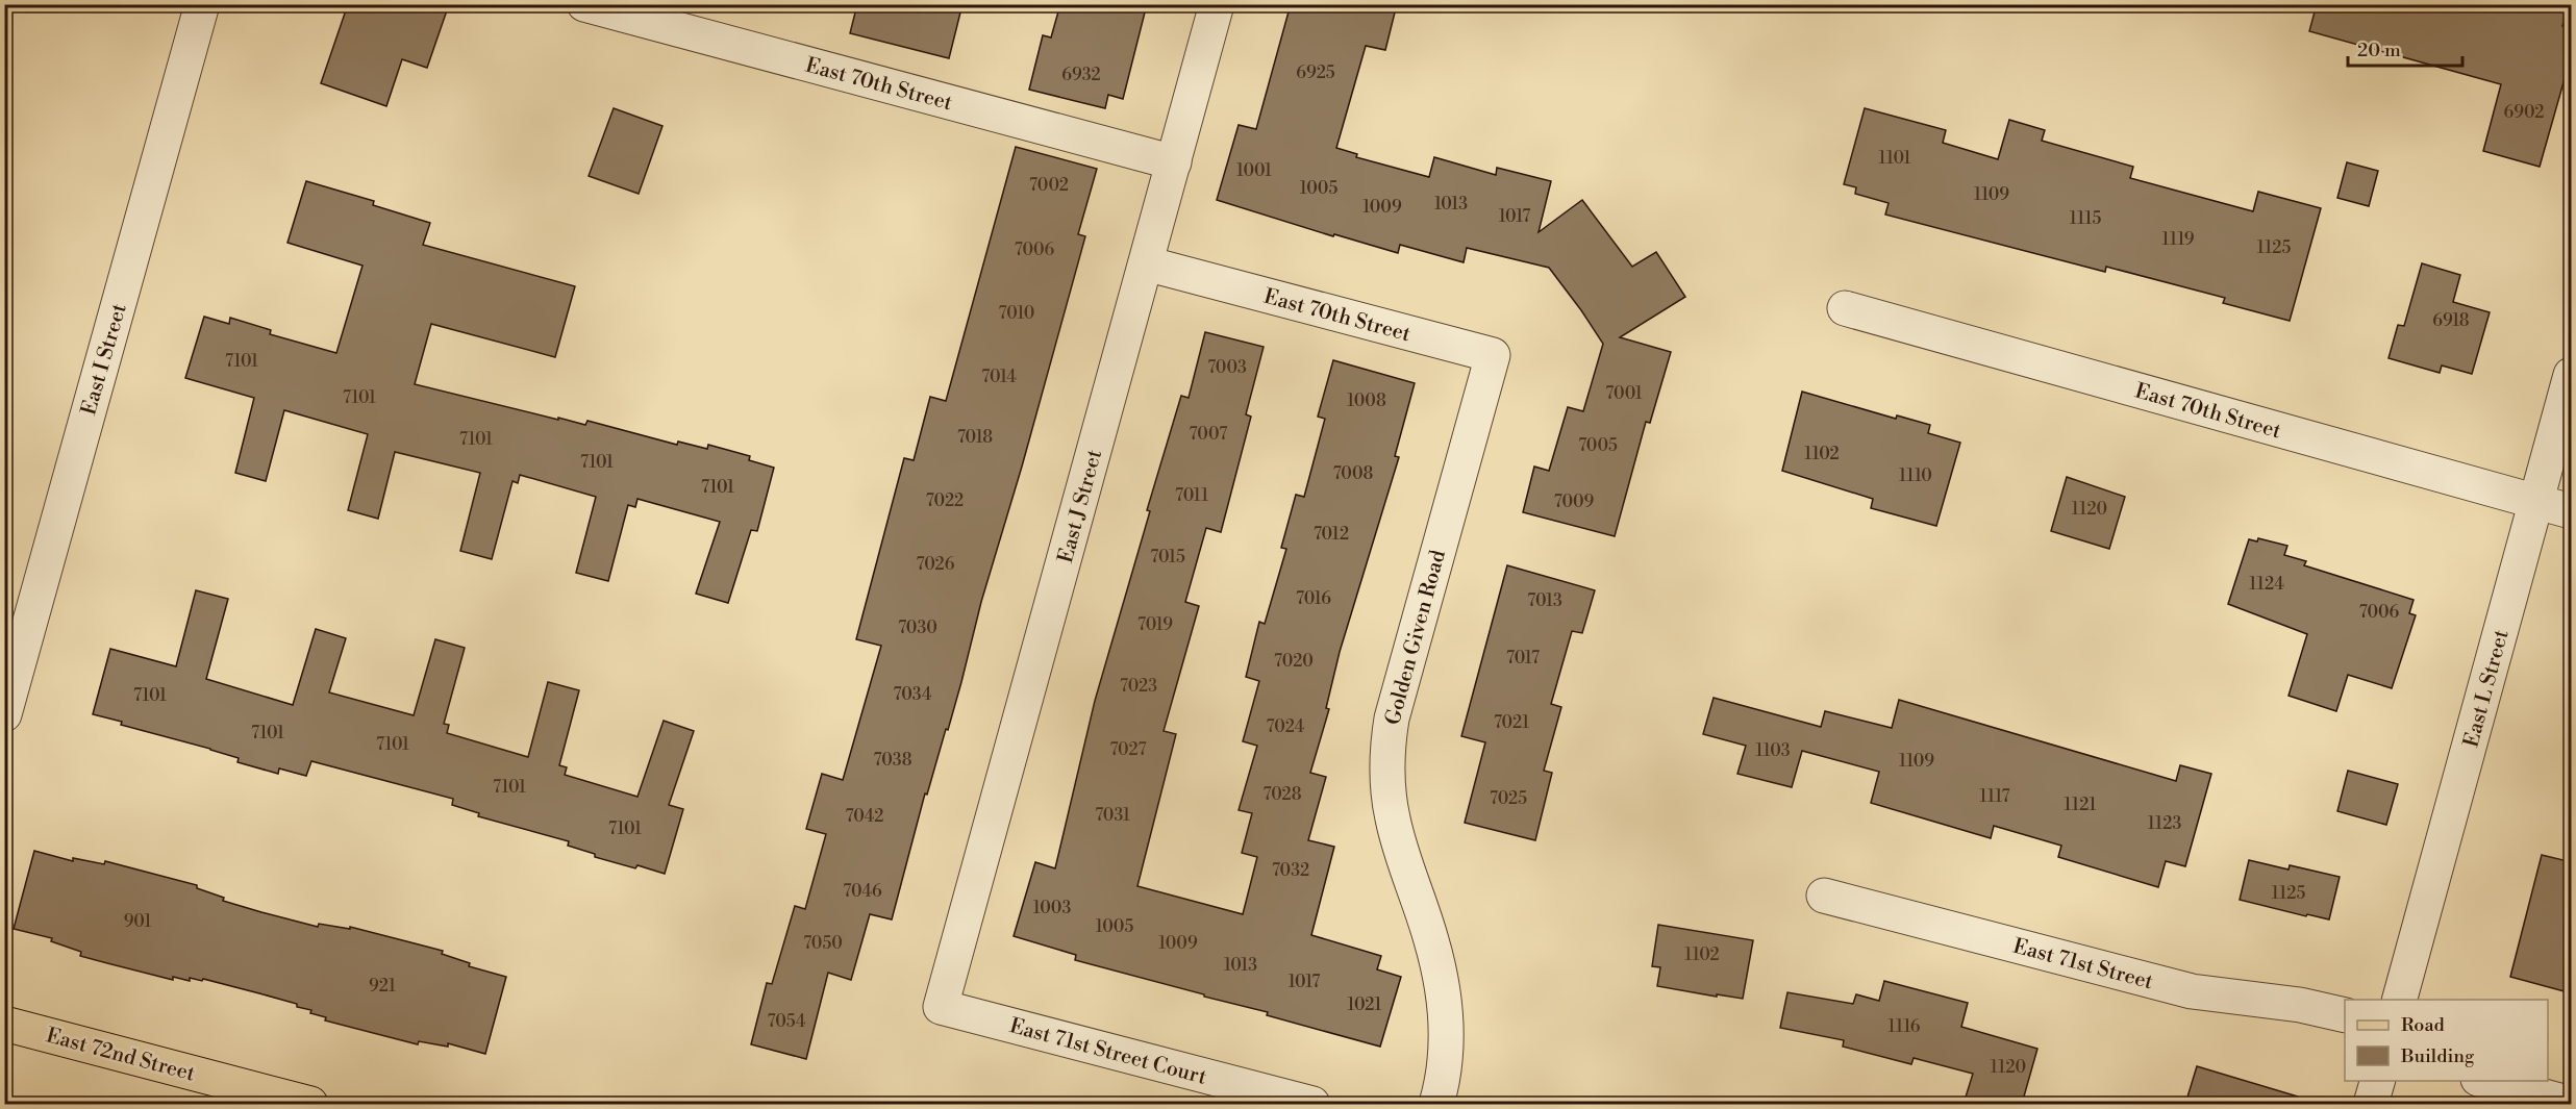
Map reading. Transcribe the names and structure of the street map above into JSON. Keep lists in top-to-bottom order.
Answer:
{
  "streets": {
    "main road": ["East 72nd Street"],
    "street": [
      "East 70th Street",
      "East I Street",
      "East J Street",
      "Golden Given Road",
      "East L Street",
      "East 71st Street",
      "East 71st Street Court"
    ]
  },
  "crossings": [
    ["East 70th Street", "East J Street"],
    ["East 70th Street", "Golden Given Road"],
    ["East 70th Street", "East L Street"],
    ["East J Street", "East 71st Street Court"]
  ],
  "house_numbers": [
    "6925",
    "6932",
    "6902",
    "1101",
    "1001",
    "7002",
    "1005",
    "1109",
    "1013",
    "1009",
    "1017",
    "1115",
    "1119",
    "1125",
    "7006",
    "7010",
    "6918",
    "7101",
    "7003",
    "7014",
    "7001",
    "7101",
    "1008",
    "7007",
    "7018",
    "7101",
    "7005",
    "1102",
    "7101",
    "7008",
    "1110",
    "7101",
    "7011",
    "7022",
    "7009",
    "1120",
    "7012",
    "7015",
    "7026",
    "1124",
    "7016",
    "7013",
    "7006",
    "7019",
    "7030",
    "7017",
    "7020",
    "7023",
    "7034",
    "7101",
    "7021",
    "7024",
    "7101",
    "7101",
    "7027",
    "1103",
    "7038",
    "1109",
    "7101",
    "7028",
    "1117",
    "7025",
    "1121",
    "7031",
    "7042",
    "1123",
    "7101",
    "7032",
    "7046",
    "1125",
    "1003",
    "901",
    "1005",
    "7050",
    "1009",
    "1102",
    "1013",
    "1017",
    "921",
    "1021",
    "7054",
    "1116",
    "1120"
  ],
  "legend": ["Road", "Building"],
  "scale_bar": "20 m"
}
